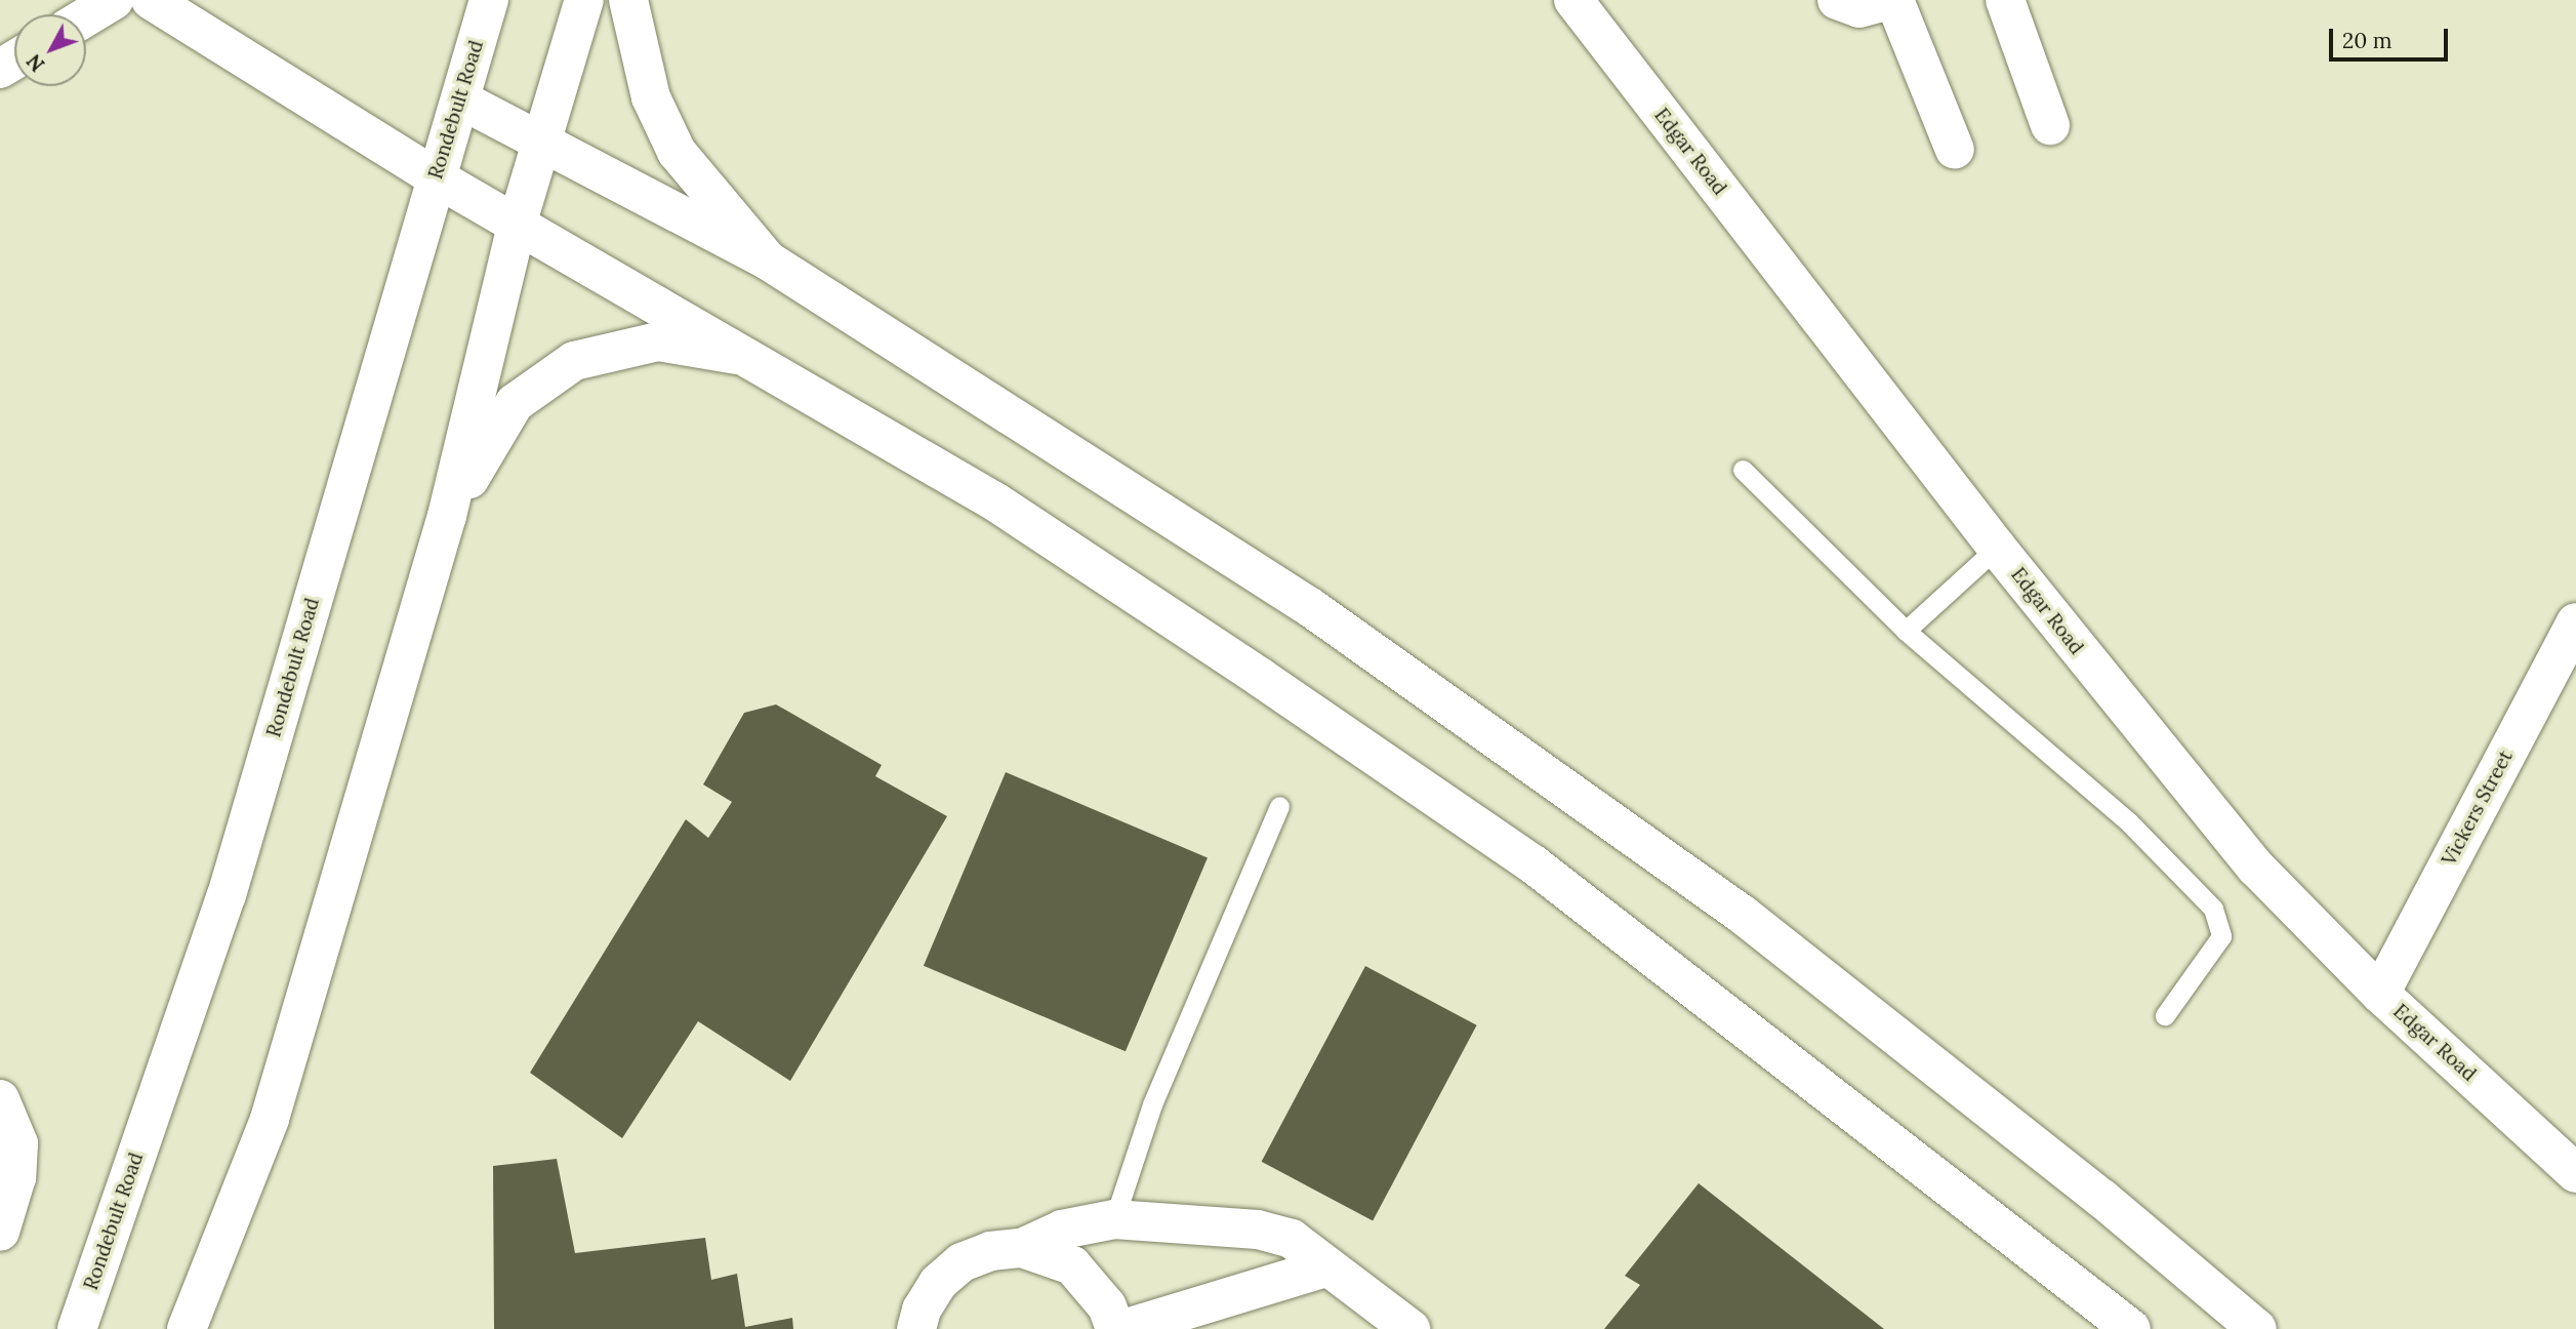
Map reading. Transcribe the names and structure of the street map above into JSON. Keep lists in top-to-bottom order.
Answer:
{
  "streets": {
    "street": ["Rondebult Road", "Edgar Road", "Vickers Street"]
  },
  "crossings": [
    ["Edgar Road", "Vickers Street"]
  ],
  "scale_bar": "20 m",
  "north": "bottom left"
}
